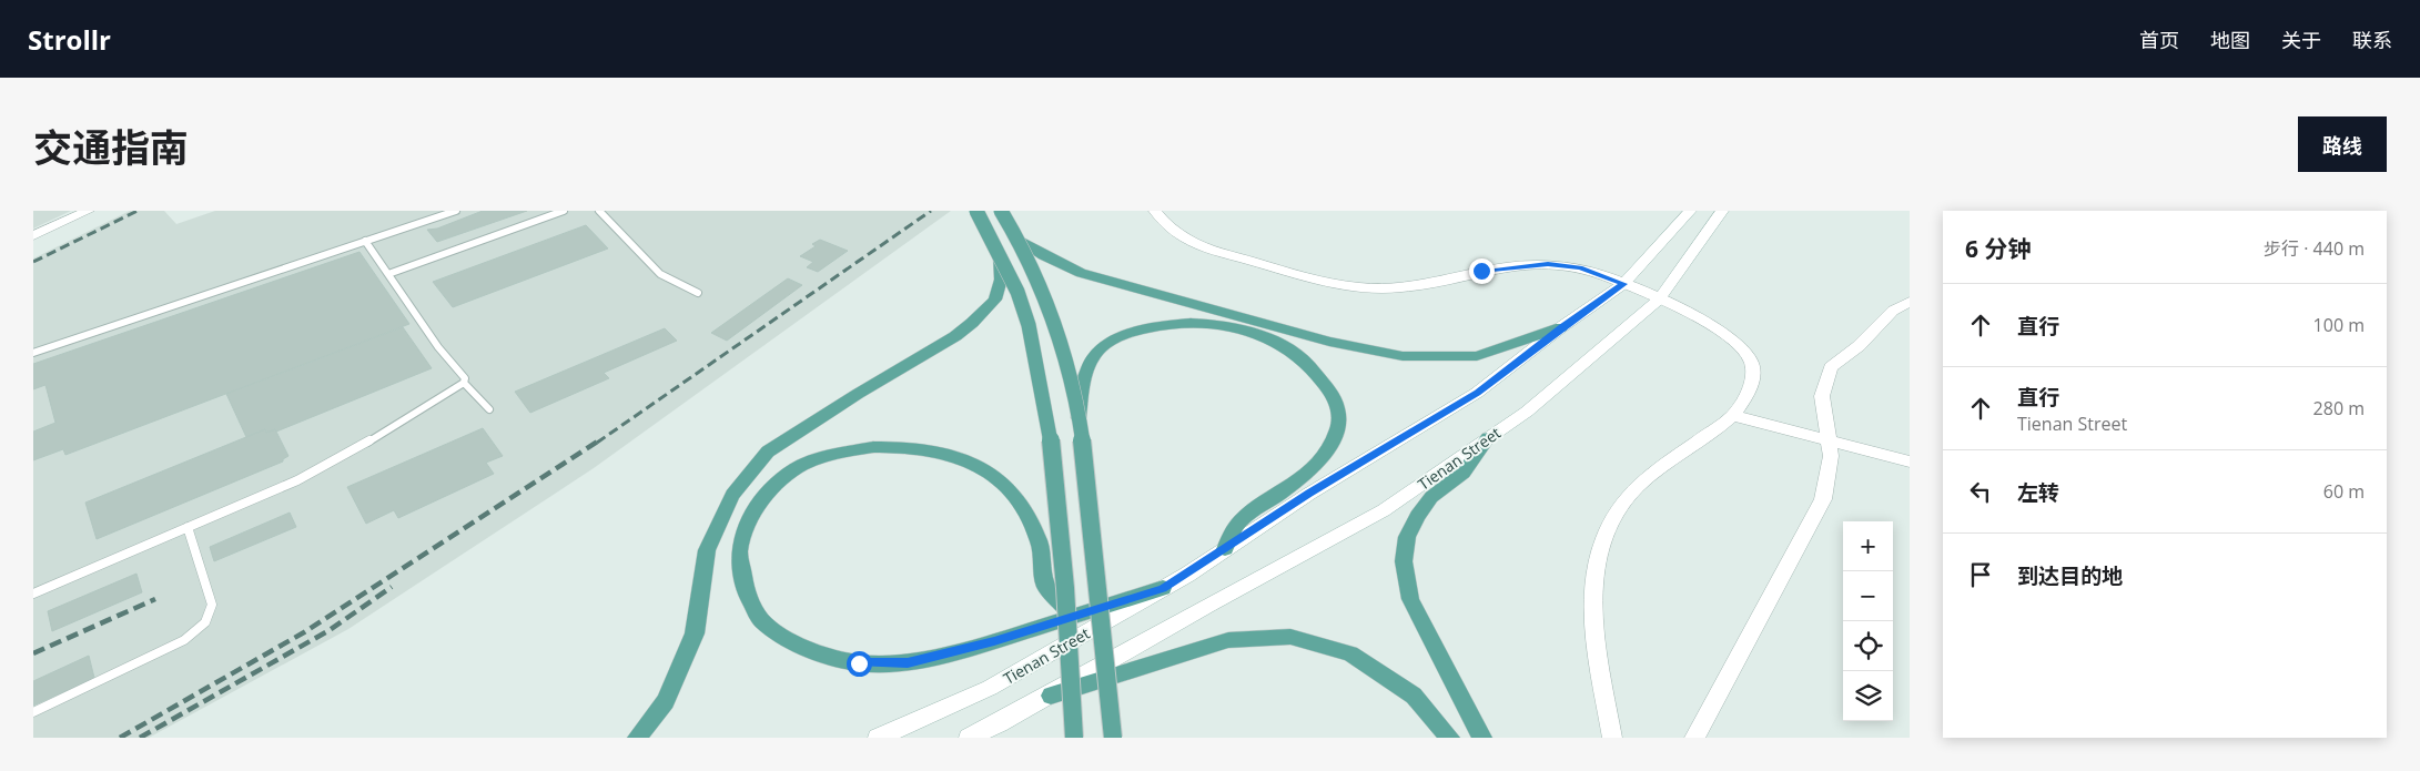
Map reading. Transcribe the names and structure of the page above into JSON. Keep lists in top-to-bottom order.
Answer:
{
  "streets": {
    "main road": ["Tienan Street"]
  },
  "page": {
    "header": "Strollr",
    "nav": [
      "首页",
      "地图",
      "关于",
      "联系"
    ],
    "title": "交通指南",
    "buttons": "路线",
    "heading": ["6 分钟", "步行 · 440 m"],
    "list": [
      ["直行", "100 m"],
      ["直行", "Tienan Street", "280 m"],
      ["左转", "60 m"],
      "到达目的地"
    ],
    "map_buttons": ["+", "−"]
  }
}
